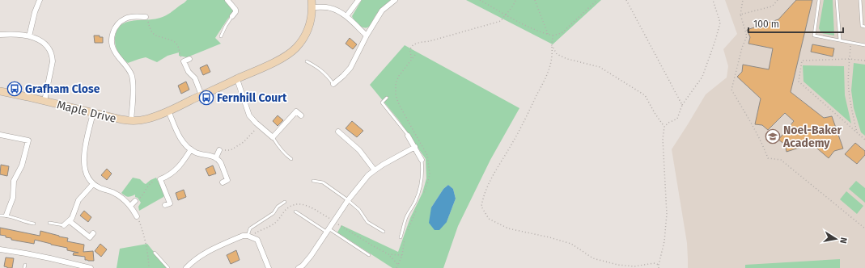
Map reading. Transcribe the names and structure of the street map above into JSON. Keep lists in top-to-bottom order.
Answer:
{
  "streets": {
    "street": ["Maple Drive"]
  },
  "places": {
    "bus stop": ["Grafham Close", "Fernhill Court"],
    "school or university": ["Noel-Baker Academy"]
  },
  "scale_bar": "100 m",
  "north": "right"
}
